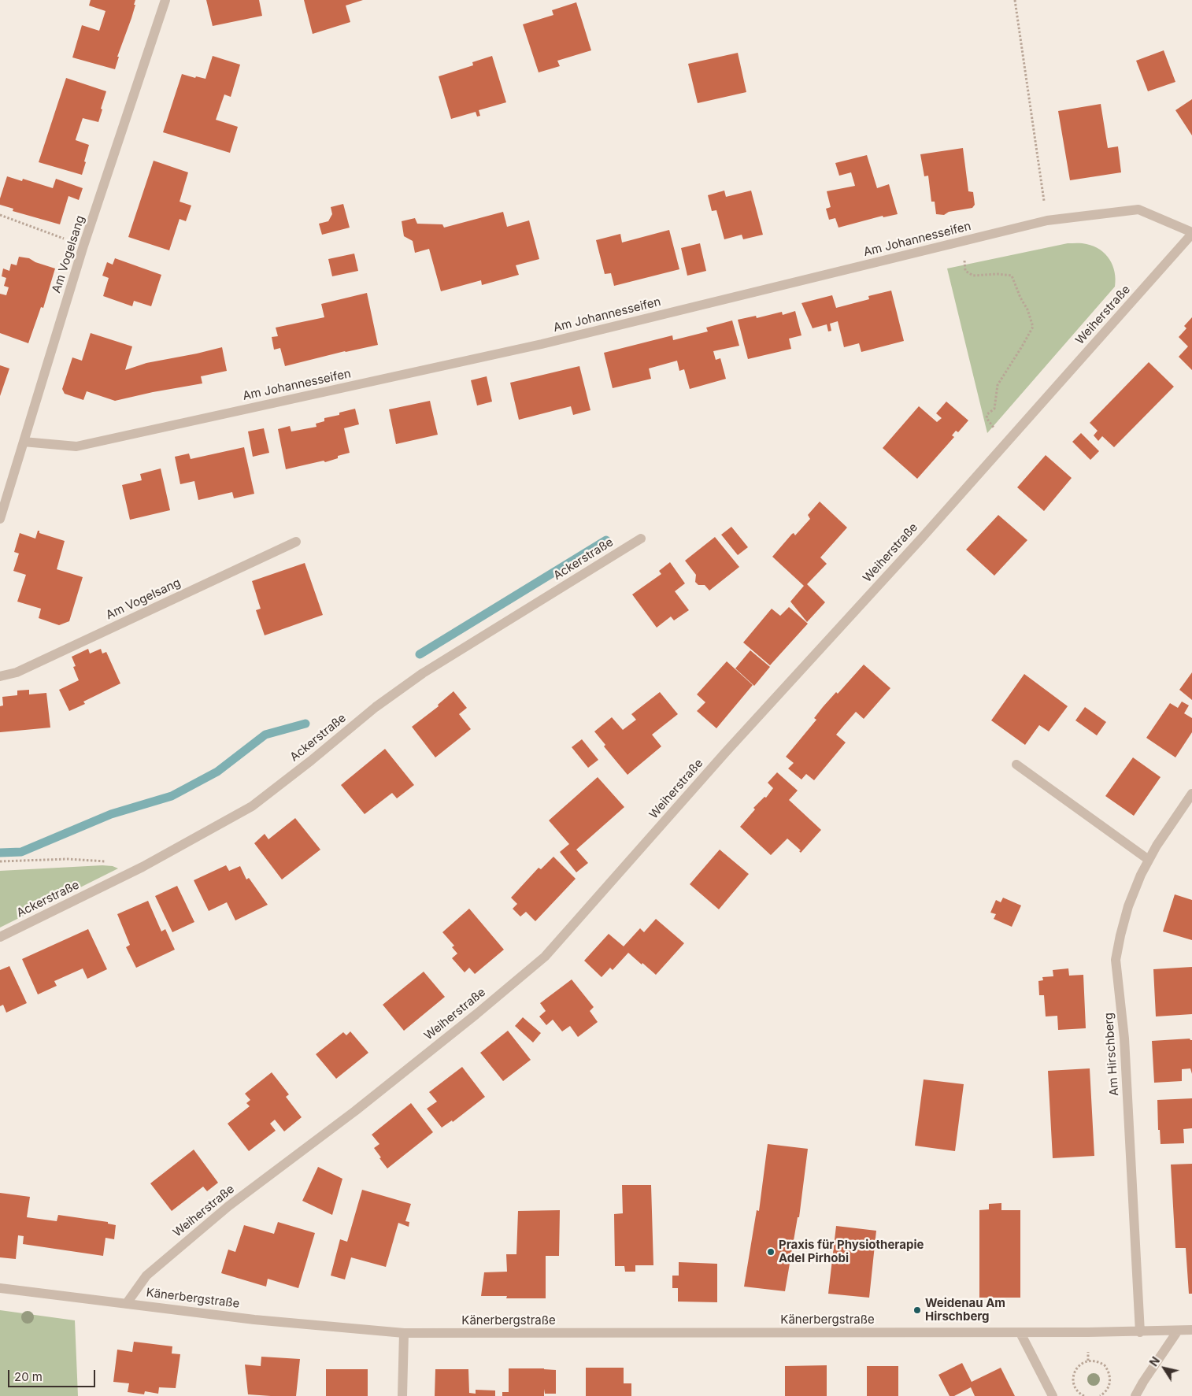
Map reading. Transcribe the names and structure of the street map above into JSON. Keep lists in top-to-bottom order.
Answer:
{
  "streets": {
    "street": [
      "Am Johannesseifen",
      "Am Vogelsang",
      "Weiherstraße",
      "Ackerstraße",
      "Am Hirschberg",
      "Känerbergstraße"
    ]
  },
  "crossings": [
    ["Am Johannesseifen", "Am Vogelsang"],
    ["Am Johannesseifen", "Weiherstraße"],
    ["Weiherstraße", "Känerbergstraße"],
    ["Am Hirschberg", "Känerbergstraße"]
  ],
  "places": ["Praxis für Physiotherapie Adel Pirhobi", "Weidenau Am Hirschberg"],
  "scale_bar": "20 m",
  "north": "top left"
}
